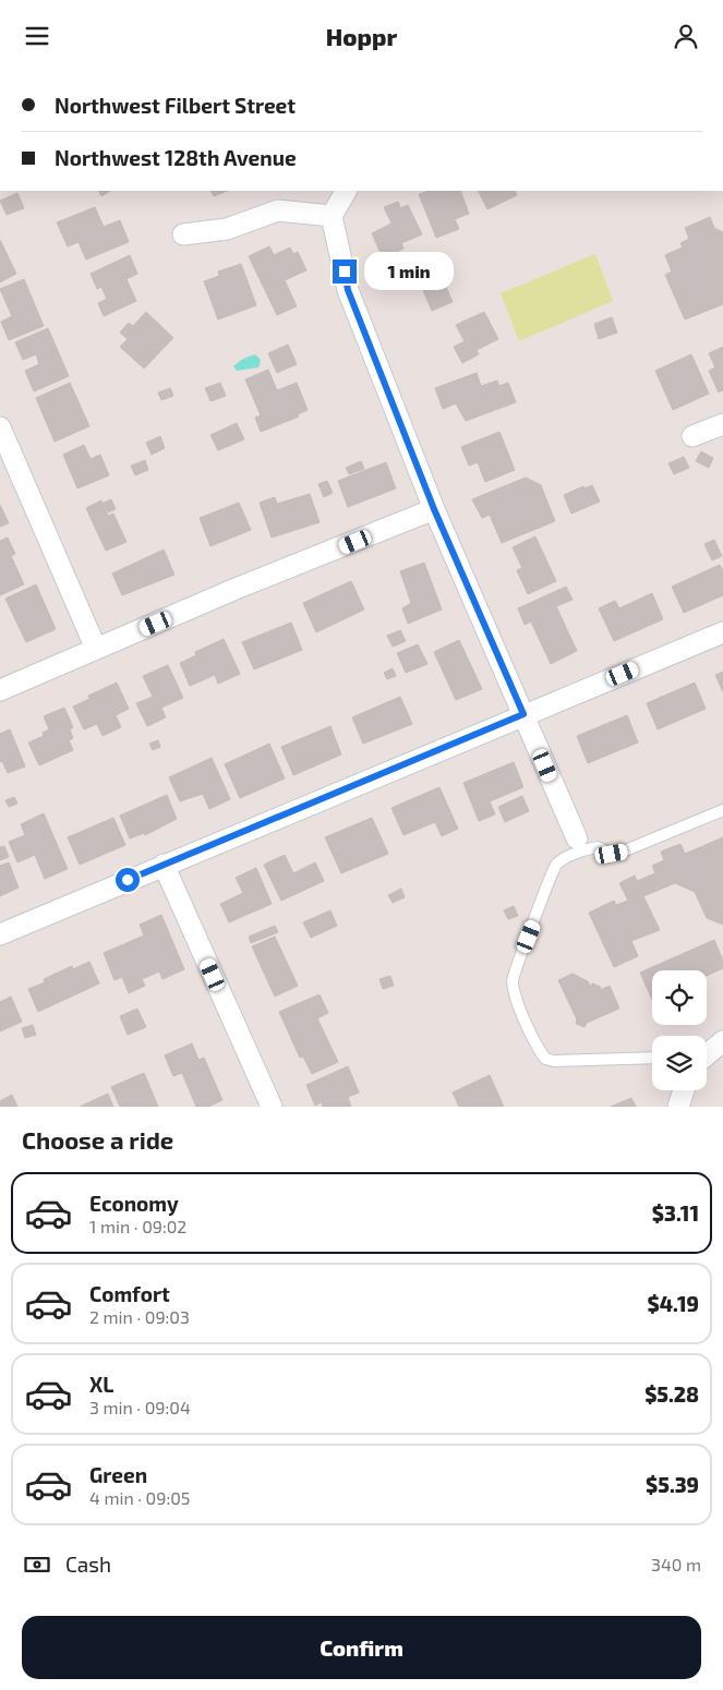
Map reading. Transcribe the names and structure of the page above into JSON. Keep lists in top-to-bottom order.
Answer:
{
  "page": {
    "header": "Hoppr",
    "banner": ["Northwest Filbert Street", "Northwest 128th Avenue"],
    "bubble": "1 min",
    "heading": "Choose a ride",
    "list": [
      {
        "name": "Economy",
        "note": "1 min · 09:02",
        "value": "$3.11"
      },
      {
        "name": "Comfort",
        "note": "2 min · 09:03",
        "value": "$4.19"
      },
      {
        "name": "XL",
        "note": "3 min · 09:04",
        "value": "$5.28"
      },
      {
        "name": "Green",
        "note": "4 min · 09:05",
        "value": "$5.39"
      }
    ],
    "pay": ["Cash", "340 m"],
    "buttons": "Confirm"
  }
}
